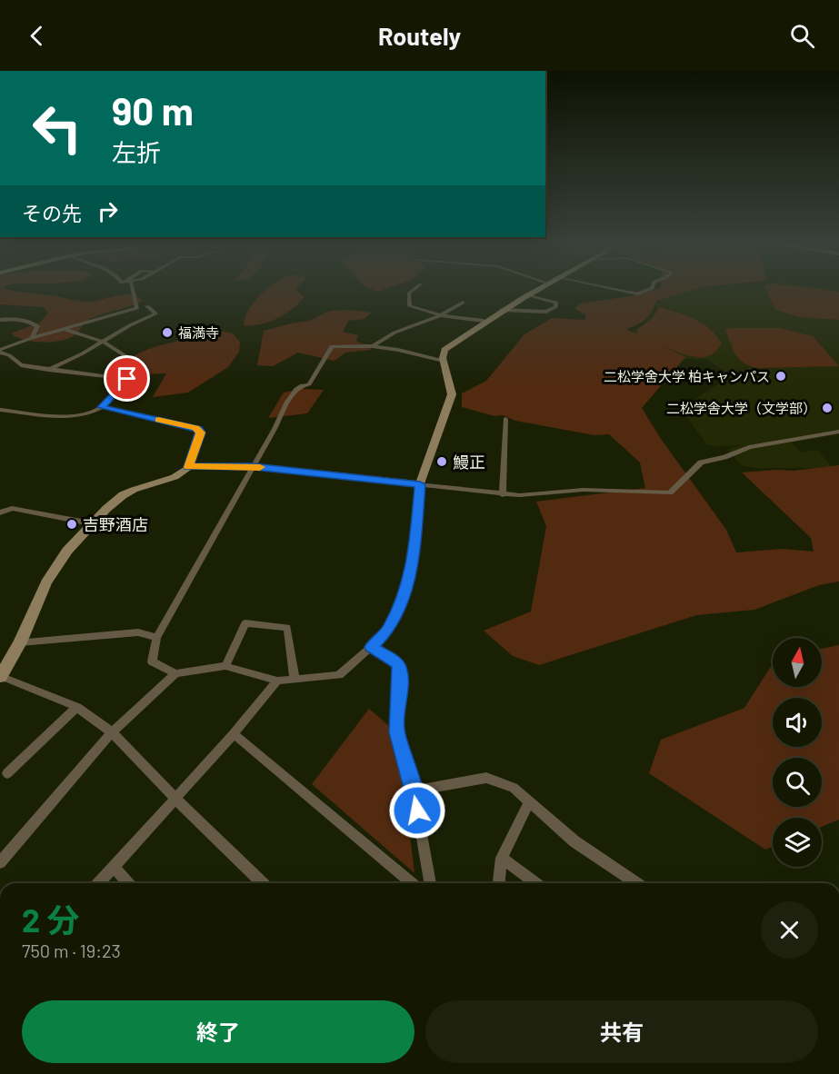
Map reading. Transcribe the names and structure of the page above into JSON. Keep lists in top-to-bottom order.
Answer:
{
  "places": [
    "福満寺",
    "二松学舍大学 柏キャンパス",
    "二松学舎大学（文学部）",
    "鰻正",
    "吉野酒店"
  ],
  "north": "top",
  "page": {
    "header": "Routely",
    "turn": ["90 m", "左折"],
    "then": "その先",
    "heading": ["2 分", "750 m · 19:23"],
    "buttons": ["終了", "共有"]
  }
}
